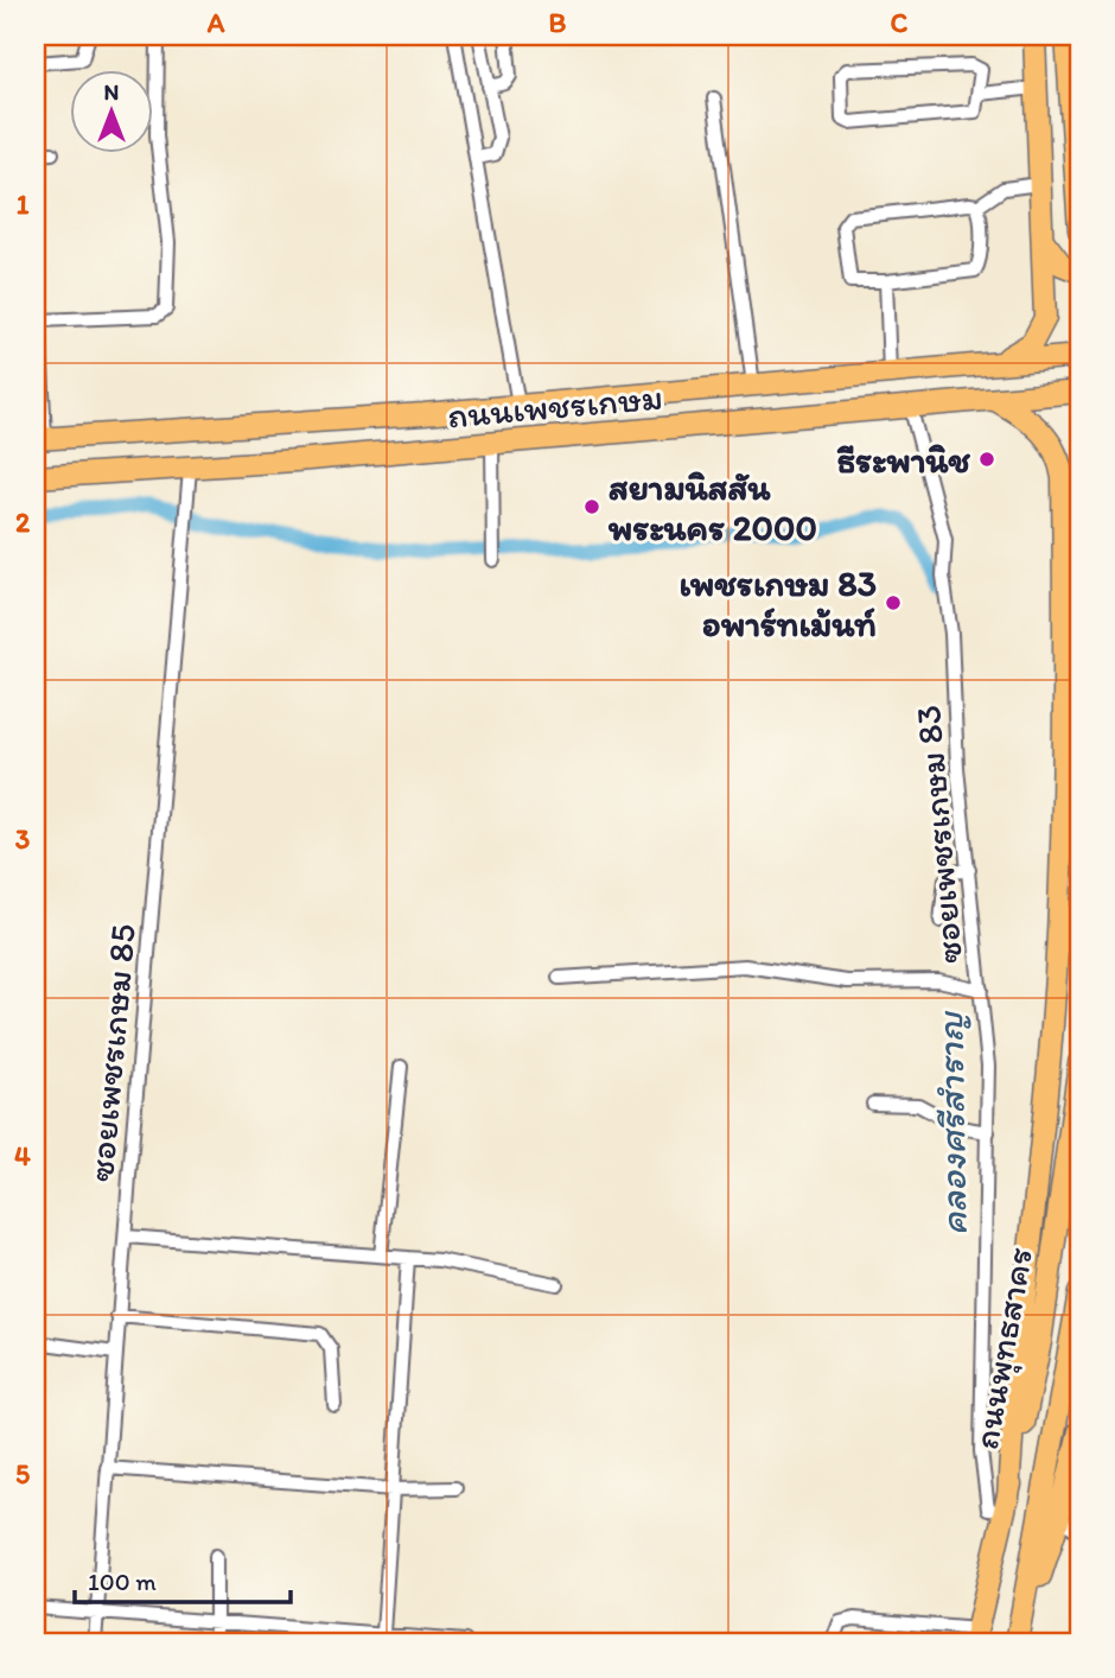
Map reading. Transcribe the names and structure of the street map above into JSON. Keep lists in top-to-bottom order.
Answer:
{
  "streets": {
    "main road": ["ถนนเพชรเกษม", "ถนนพุทธสาคร"],
    "street": ["ซอยเพชรเกษม 83", "ซอยเพชรเกษม 85"]
  },
  "crossings": [
    ["ถนนเพชรเกษม", "ซอยเพชรเกษม 83"],
    ["ถนนเพชรเกษม", "ซอยเพชรเกษม 85"],
    ["ซอยเพชรเกษม 83", "ถนนพุทธสาคร"]
  ],
  "water": ["คลองศรีสำราญ"],
  "places": ["ธีระพานิช", "สยามนิสสัน พระนคร 2000", "เพชรเกษม 83 อพาร์ทเม้นท์"],
  "scale_bar": "100 m",
  "north": "top",
  "grid": {
    "columns": ["A", "B", "C"],
    "rows": [
      "1",
      "2",
      "3",
      "4",
      "5"
    ]
  }
}
